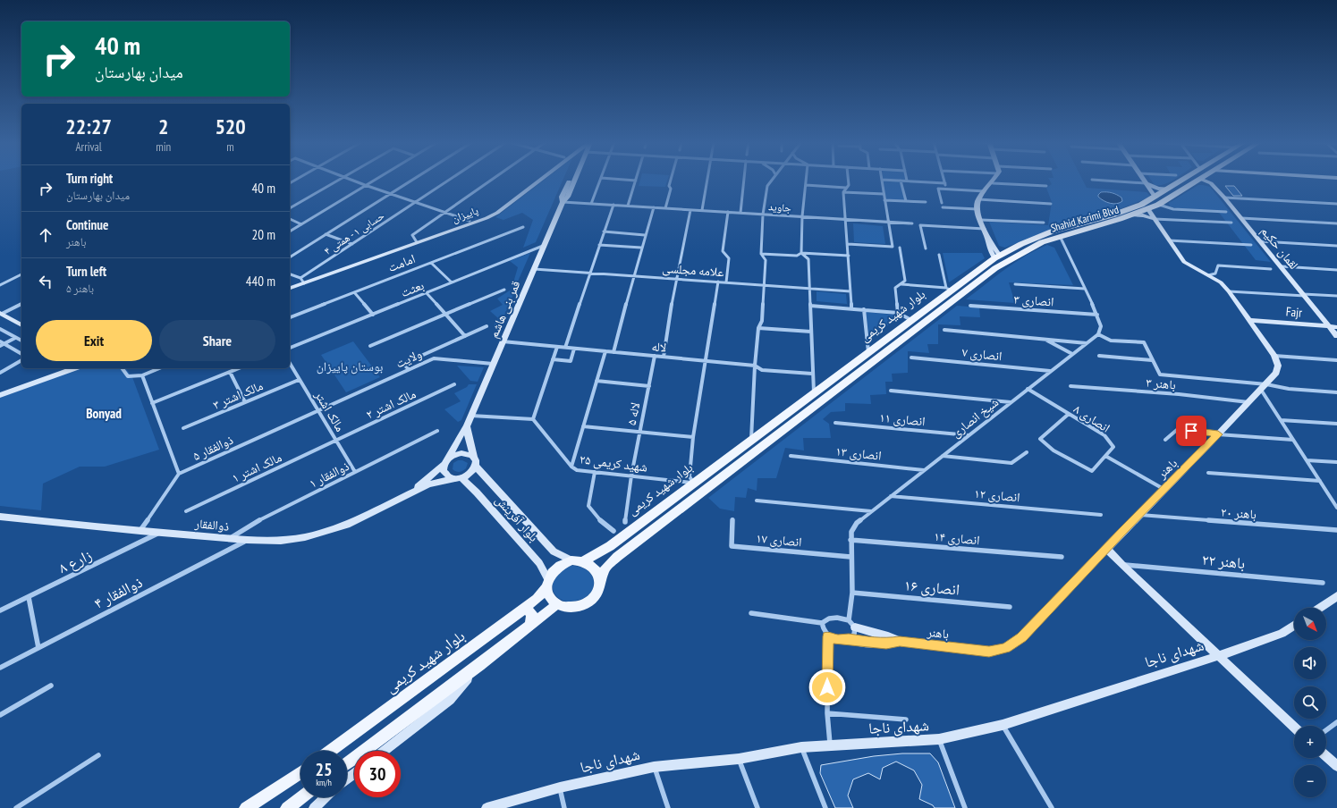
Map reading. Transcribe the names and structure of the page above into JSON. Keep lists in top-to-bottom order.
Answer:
{
  "streets": {
    "main road": ["Shahid Karimi Blvd", "بلوار شهید کریمی"],
    "street": [
      "جاوید",
      "پاییزان",
      "حسابی ۱ - همتی ۴",
      "لقمان حکیم",
      "امامت",
      "علامه مجلسی",
      "بعثت",
      "انصاری ۳",
      "قمر بنی هاشم",
      "Fajr",
      "لاله",
      "انصاری ۷",
      "ولایت",
      "باهنر ۳",
      "مالک اشتر ۳",
      "مالک اشتر ۲",
      "مالک اشتر",
      "لاله ۵",
      "شیخ انصاری",
      "انصاری ۸",
      "انصاری ۱۱",
      "ذوالفقار ۵",
      "انصاری ۱۳",
      "شهید کریمی ۲۵",
      "مالک اشتر ۱",
      "باهنر",
      "ذوالفقار ۱",
      "انصاری ۱۲",
      "باهنر ۲۰",
      "بلوار آفرینش",
      "ذوالفقار",
      "انصاری ۱۴",
      "انصاری ۱۷",
      "زارع ۸",
      "باهنر ۲۲",
      "انصاری ۱۶",
      "ذوالفقار ۴",
      "شهدای ناجا"
    ]
  },
  "crossings": [
    ["جاوید", "قمر بنی هاشم"],
    ["پاییزان", "حسابی ۱ - همتی ۴"],
    ["Shahid Karimi Blvd", "بلوار شهید کریمی"],
    ["لقمان حکیم", "Fajr"],
    ["علامه مجلسی", "قمر بنی هاشم"],
    ["بعثت", "قمر بنی هاشم"],
    ["قمر بنی هاشم", "لاله"],
    ["قمر بنی هاشم", "ولایت"],
    ["قمر بنی هاشم", "بلوار آفرینش"],
    ["بلوار شهید کریمی", "شهید کریمی ۲۵"],
    ["بلوار شهید کریمی", "بلوار آفرینش"],
    ["لاله", "لاله ۵"],
    ["انصاری ۷", "شیخ انصاری"],
    ["ولایت", "مالک اشتر"],
    ["ولایت", "ذوالفقار ۵"],
    ["باهنر ۳", "باهنر"],
    ["مالک اشتر ۳", "مالک اشتر"],
    ["مالک اشتر ۲", "مالک اشتر"],
    ["مالک اشتر ۲", "مالک اشتر ۱"],
    ["مالک اشتر", "ذوالفقار ۵"],
    ["مالک اشتر", "مالک اشتر ۱"],
    ["مالک اشتر", "ذوالفقار ۱"],
    ["لاله ۵", "شهید کریمی ۲۵"],
    ["شیخ انصاری", "انصاری ۸"],
    ["شیخ انصاری", "انصاری ۱۱"],
    ["شیخ انصاری", "انصاری ۱۳"],
    ["شیخ انصاری", "باهنر"],
    ["شیخ انصاری", "انصاری ۱۲"],
    ["شیخ انصاری", "انصاری ۱۴"],
    ["شیخ انصاری", "انصاری ۱۷"],
    ["شیخ انصاری", "انصاری ۱۶"],
    ["باهنر", "باهنر ۲۰"],
    ["ذوالفقار ۱", "ذوالفقار"],
    ["ذوالفقار", "زارع ۸"],
    ["ذوالفقار", "ذوالفقار ۴"]
  ],
  "districts": ["Bonyad"],
  "parks": ["بوستان پاییزان"],
  "north": "bottom right",
  "page": {
    "turn": ["40 m", "میدان بهارستان"],
    "eta": [
      "22:27",
      "Arrival",
      "2",
      "min",
      "520",
      "m"
    ],
    "list": [
      {
        "name": "Turn right",
        "note": "میدان بهارستان",
        "value": "40 m"
      },
      {
        "name": "Continue",
        "note": "باهنر",
        "value": "20 m"
      },
      {
        "name": "Turn left",
        "note": "باهنر ۵",
        "value": "440 m"
      }
    ],
    "buttons": ["Exit", "Share"],
    "map_buttons": ["+", "−"],
    "speed": "25 km/h",
    "limit": "30"
  }
}
